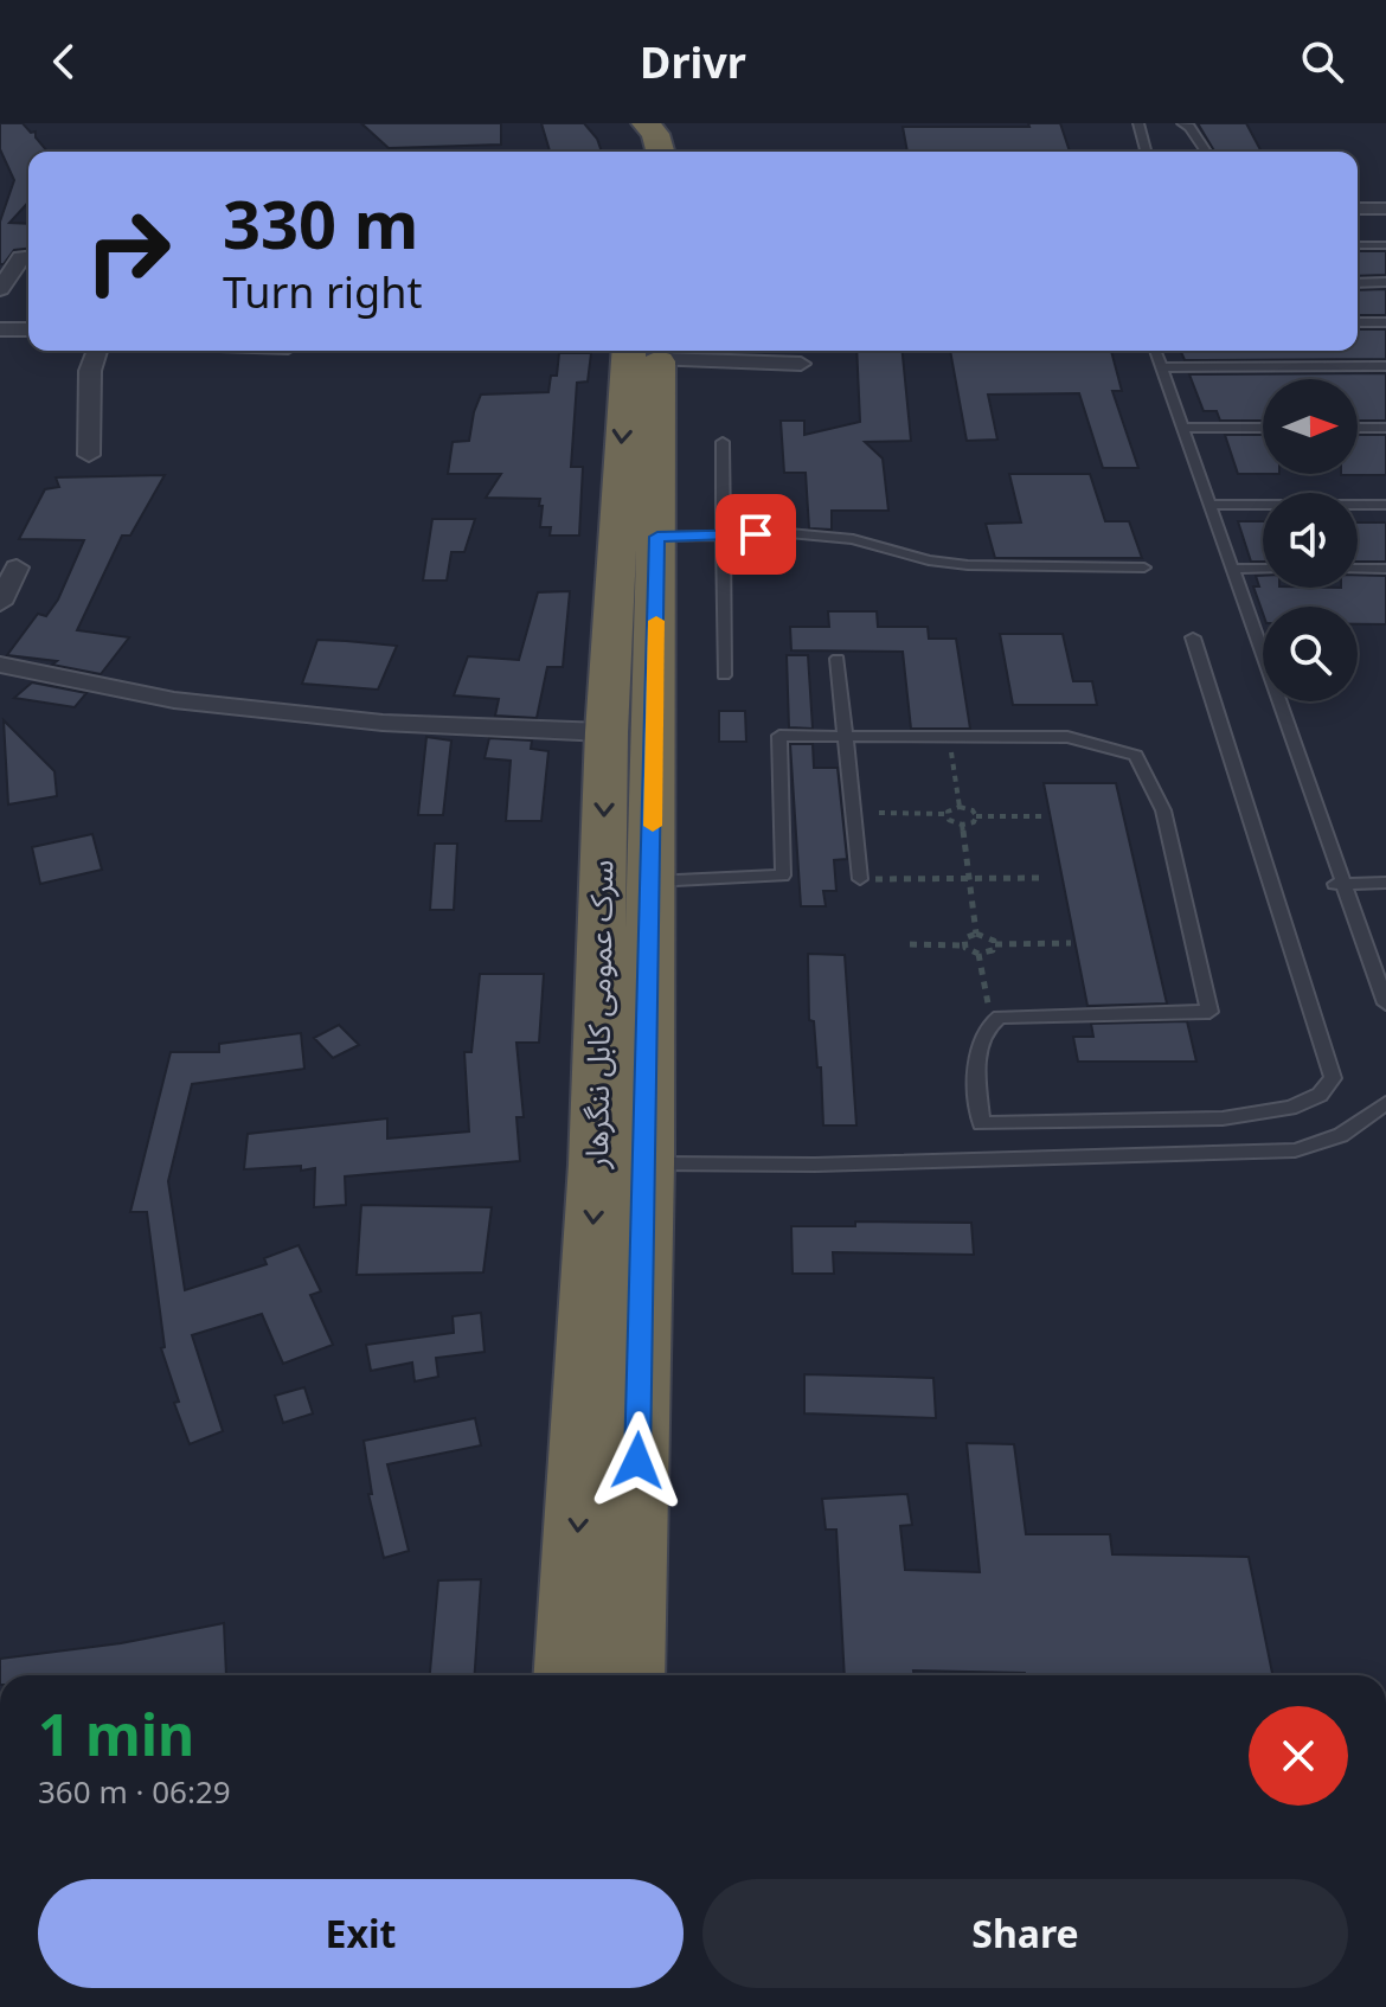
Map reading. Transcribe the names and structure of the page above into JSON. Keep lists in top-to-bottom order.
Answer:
{
  "streets": {
    "highway": ["سرک عمومی کابل ننگرهار"]
  },
  "north": "right",
  "page": {
    "header": "Drivr",
    "turn": ["330 m", "Turn right"],
    "heading": ["1 min", "360 m · 06:29"],
    "buttons": ["Exit", "Share"]
  }
}
